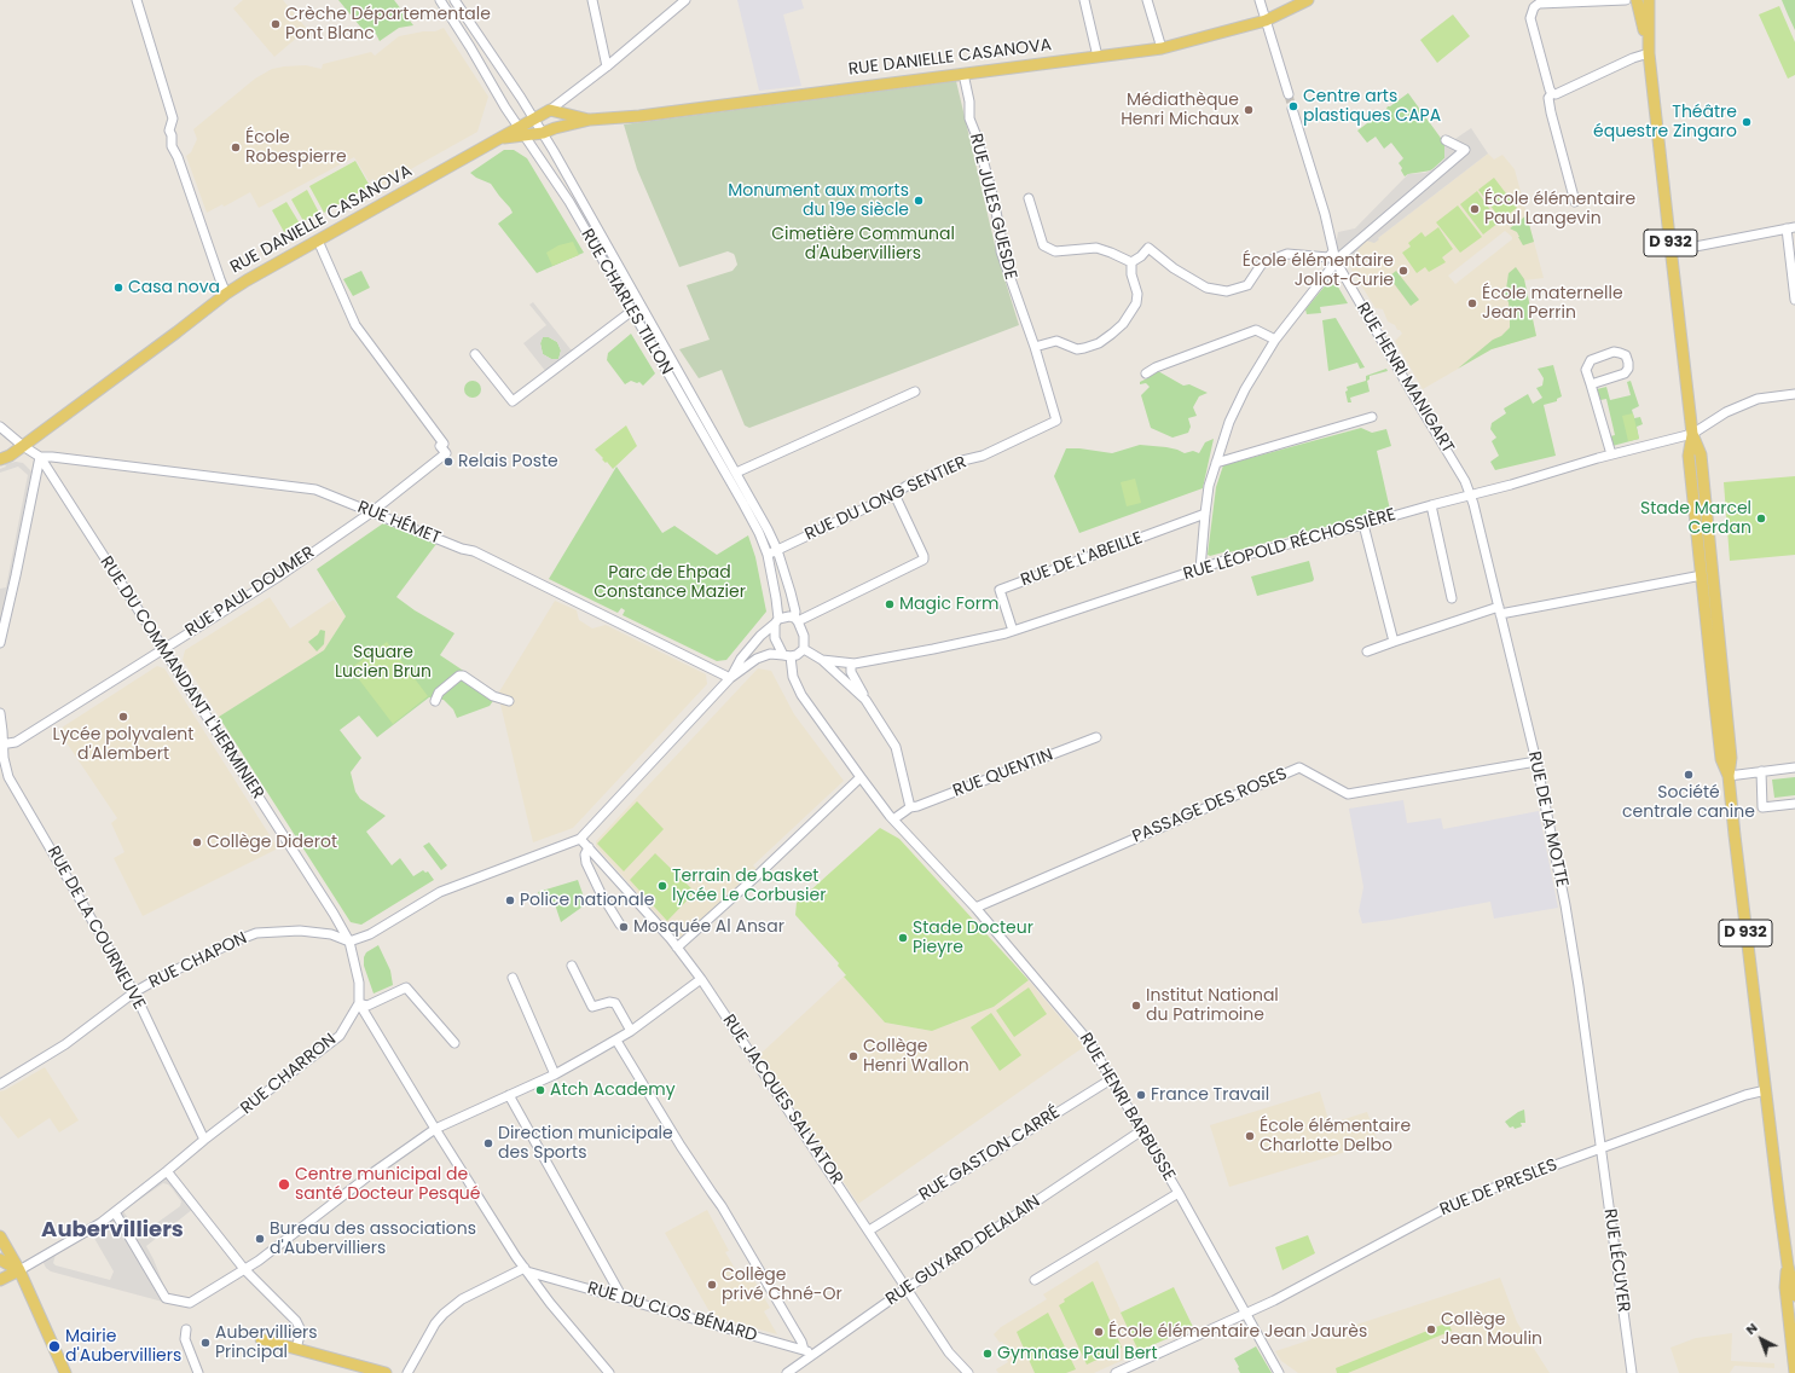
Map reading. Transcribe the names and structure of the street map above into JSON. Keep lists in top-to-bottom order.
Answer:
{
  "streets": {
    "main road": ["RUE DANIELLE CASANOVA", "D 932"],
    "street": [
      "RUE JULES GUESDE",
      "RUE CHARLES TILLON",
      "RUE HENRI MANIGART",
      "RUE DU LONG SENTIER",
      "RUE HÉMET",
      "RUE LÉOPOLD RÉCHOSSIÈRE",
      "RUE DE L'ABEILLE",
      "RUE PAUL DOUMER",
      "RUE DU COMMANDANT L'HERMINIER",
      "RUE QUENTIN",
      "PASSAGE DES ROSES",
      "RUE DE LA MOTTE",
      "RUE DE LA COURNEUVE",
      "RUE CHAPON",
      "RUE CHARRON",
      "RUE JACQUES SALVATOR",
      "RUE HENRI BARBUSSE",
      "RUE GASTON CARRÉ",
      "RUE DE PRESLES",
      "RUE GUYARD DELALAIN",
      "RUE LÉCUYER",
      "RUE DU CLOS BÉNARD"
    ]
  },
  "crossings": [
    ["RUE DANIELLE CASANOVA", "RUE JULES GUESDE"],
    ["RUE DANIELLE CASANOVA", "RUE CHARLES TILLON"],
    ["RUE DANIELLE CASANOVA", "RUE PAUL DOUMER"],
    ["RUE DANIELLE CASANOVA", "RUE DU COMMANDANT L'HERMINIER"],
    ["RUE JULES GUESDE", "RUE DU LONG SENTIER"],
    ["D 932", "RUE LÉOPOLD RÉCHOSSIÈRE"],
    ["D 932", "RUE DE PRESLES"],
    ["RUE CHARLES TILLON", "RUE DU LONG SENTIER"],
    ["RUE CHARLES TILLON", "RUE LÉOPOLD RÉCHOSSIÈRE"],
    ["RUE CHARLES TILLON", "RUE HENRI BARBUSSE"],
    ["RUE HENRI MANIGART", "RUE LÉOPOLD RÉCHOSSIÈRE"],
    ["RUE HENRI MANIGART", "RUE DE LA MOTTE"],
    ["RUE HÉMET", "RUE PAUL DOUMER"],
    ["RUE HÉMET", "RUE DU COMMANDANT L'HERMINIER"],
    ["RUE LÉOPOLD RÉCHOSSIÈRE", "RUE DE L'ABEILLE"],
    ["RUE LÉOPOLD RÉCHOSSIÈRE", "RUE DE LA MOTTE"],
    ["RUE LÉOPOLD RÉCHOSSIÈRE", "RUE HENRI BARBUSSE"],
    ["RUE PAUL DOUMER", "RUE DU COMMANDANT L'HERMINIER"],
    ["RUE PAUL DOUMER", "RUE DE LA COURNEUVE"],
    ["RUE DU COMMANDANT L'HERMINIER", "RUE CHAPON"],
    ["PASSAGE DES ROSES", "RUE DE LA MOTTE"],
    ["PASSAGE DES ROSES", "RUE HENRI BARBUSSE"],
    ["RUE DE LA MOTTE", "RUE DE PRESLES"],
    ["RUE DE LA MOTTE", "RUE LÉCUYER"],
    ["RUE DE LA COURNEUVE", "RUE CHAPON"],
    ["RUE DE LA COURNEUVE", "RUE CHARRON"],
    ["RUE JACQUES SALVATOR", "RUE GASTON CARRÉ"],
    ["RUE JACQUES SALVATOR", "RUE GUYARD DELALAIN"],
    ["RUE HENRI BARBUSSE", "RUE GASTON CARRÉ"],
    ["RUE HENRI BARBUSSE", "RUE DE PRESLES"],
    ["RUE HENRI BARBUSSE", "RUE GUYARD DELALAIN"],
    ["RUE DE PRESLES", "RUE LÉCUYER"],
    ["RUE GUYARD DELALAIN", "RUE DU CLOS BÉNARD"]
  ],
  "districts": ["Aubervilliers"],
  "parks": ["Cimetière Communal d'Aubervilliers", "Parc de Ehpad Constance Mazier", "Square Lucien Brun"],
  "places": [
    "Crèche Départementale Pont Blanc",
    "Centre arts plastiques CAPA",
    "Médiathèque Henri Michaux",
    "Théâtre équestre Zingaro",
    "École Robespierre",
    "Monument aux morts du 19e siècle",
    "École élémentaire Paul Langevin",
    "École élémentaire Joliot-Curie",
    "Casa nova",
    "École maternelle Jean Perrin",
    "Relais Poste",
    "Stade Marcel Cerdan",
    "Magic Form",
    "Lycée polyvalent d'Alembert",
    "Société centrale canine",
    "Collège Diderot",
    "Terrain de basket lycée Le Corbusier",
    "Police nationale",
    "Mosquée Al Ansar",
    "Stade Docteur Pieyre",
    "Institut National du Patrimoine",
    "Collège Henri Wallon",
    "Atch Academy",
    "France Travail",
    "École élémentaire Charlotte Delbo",
    "Direction municipale des Sports",
    "Centre municipal de santé Docteur Pesqué",
    "Bureau des associations d'Aubervilliers",
    "Collège privé Chné-Or",
    "Collège Jean Moulin",
    "École élémentaire Jean Jaurès",
    "Aubervilliers Principal",
    "Mairie d'Aubervilliers",
    "Gymnase Paul Bert"
  ],
  "north": "top left"
}
